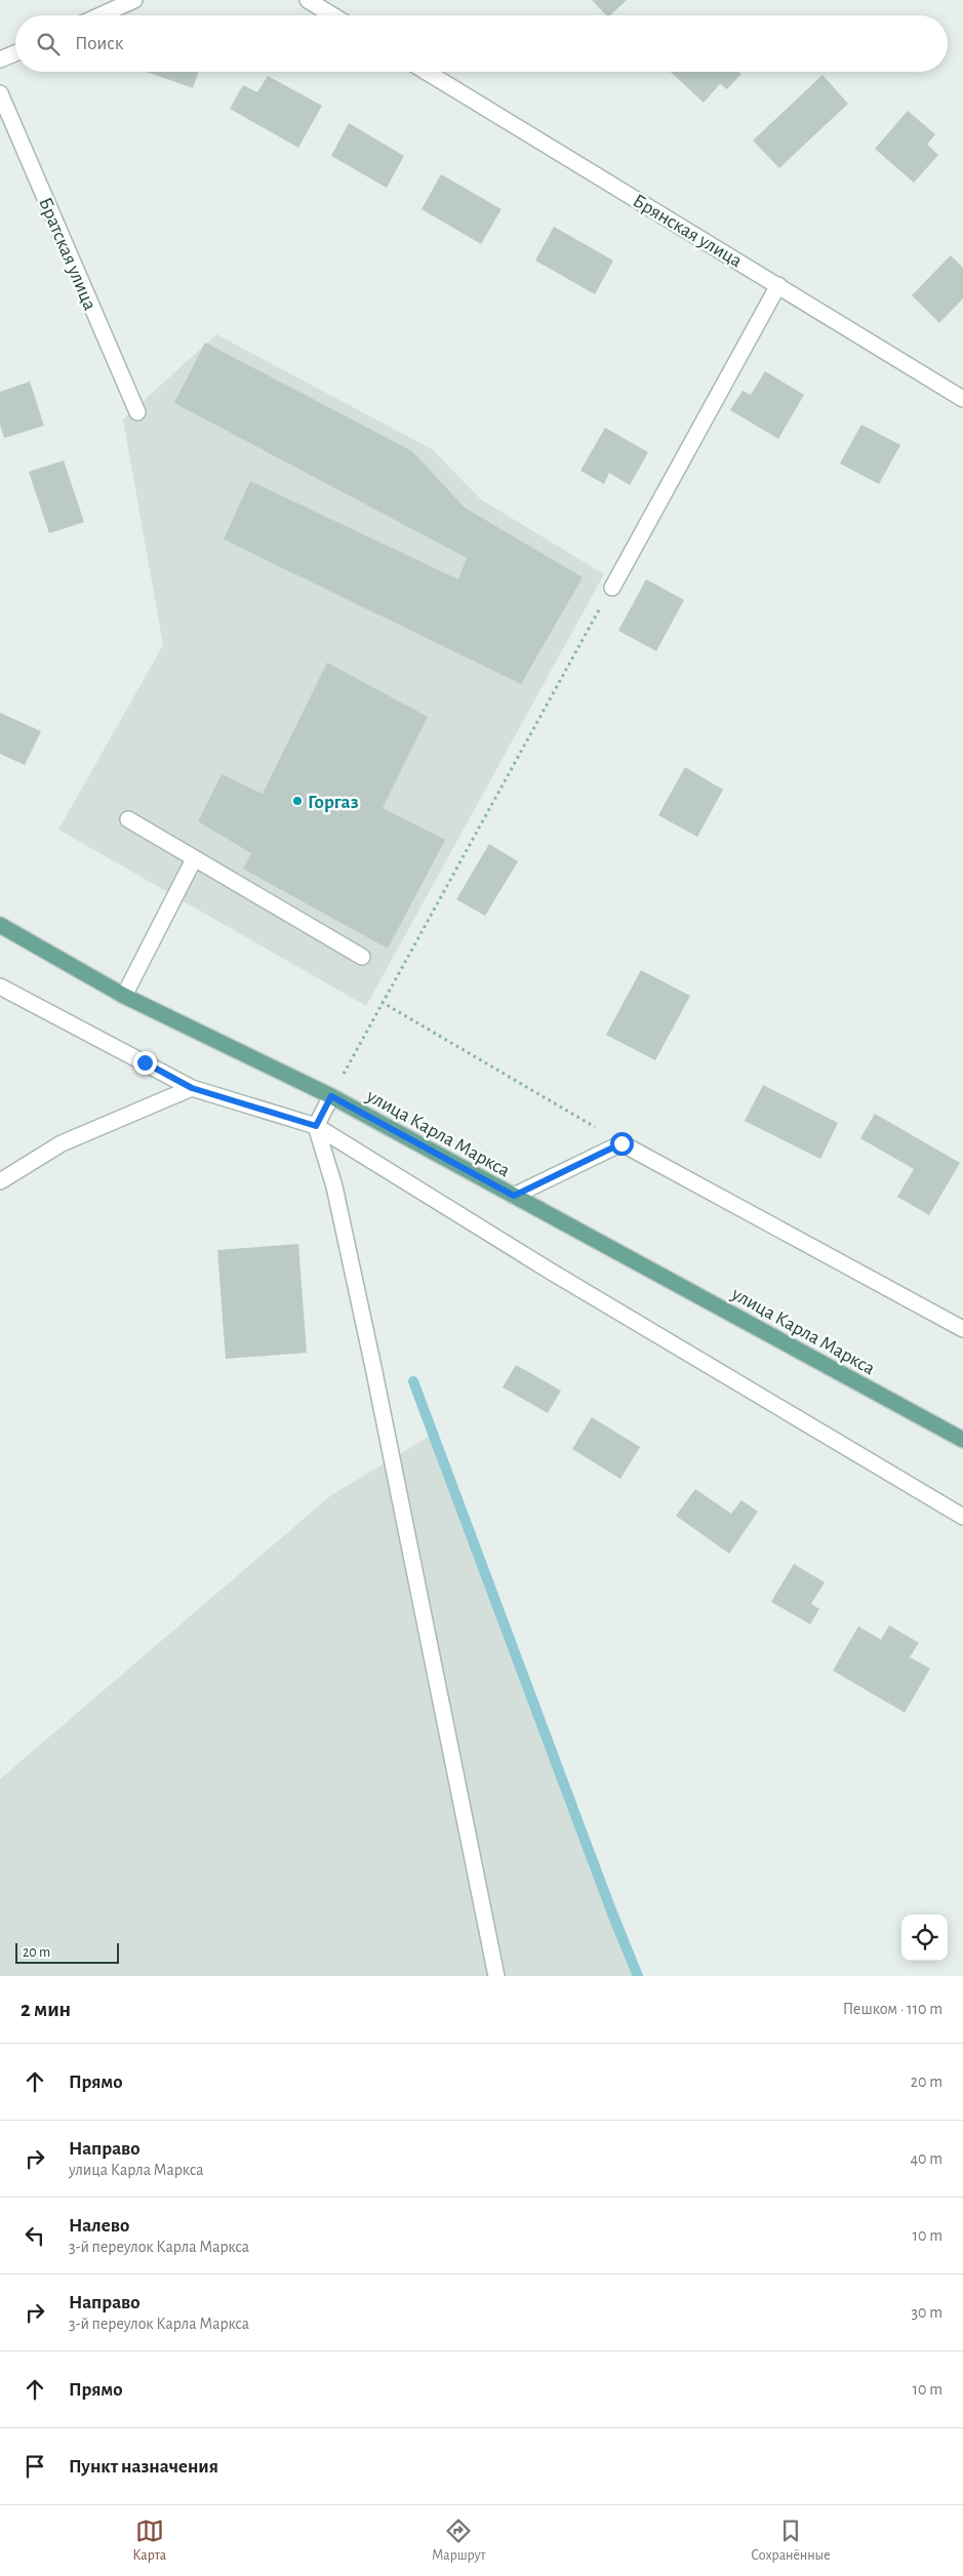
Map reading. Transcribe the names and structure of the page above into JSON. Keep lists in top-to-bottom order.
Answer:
{
  "streets": {
    "main road": ["улица Карла Маркса"],
    "street": ["Брянская улица", "Братская улица"]
  },
  "places": ["Горгаз"],
  "scale_bar": "20 m",
  "page": {
    "search": "Поиск",
    "scale": "20 m",
    "heading": ["2 мин", "Пешком · 110 m"],
    "list": [
      ["Прямо", "20 m"],
      ["Направо", "улица Карла Маркса", "40 m"],
      ["Налево", "3-й переулок Карла Маркса", "10 m"],
      ["Направо", "3-й переулок Карла Маркса", "30 m"],
      ["Прямо", "10 m"],
      "Пункт назначения"
    ],
    "nav": ["Карта", "Маршрут", "Сохранённые"]
  }
}
